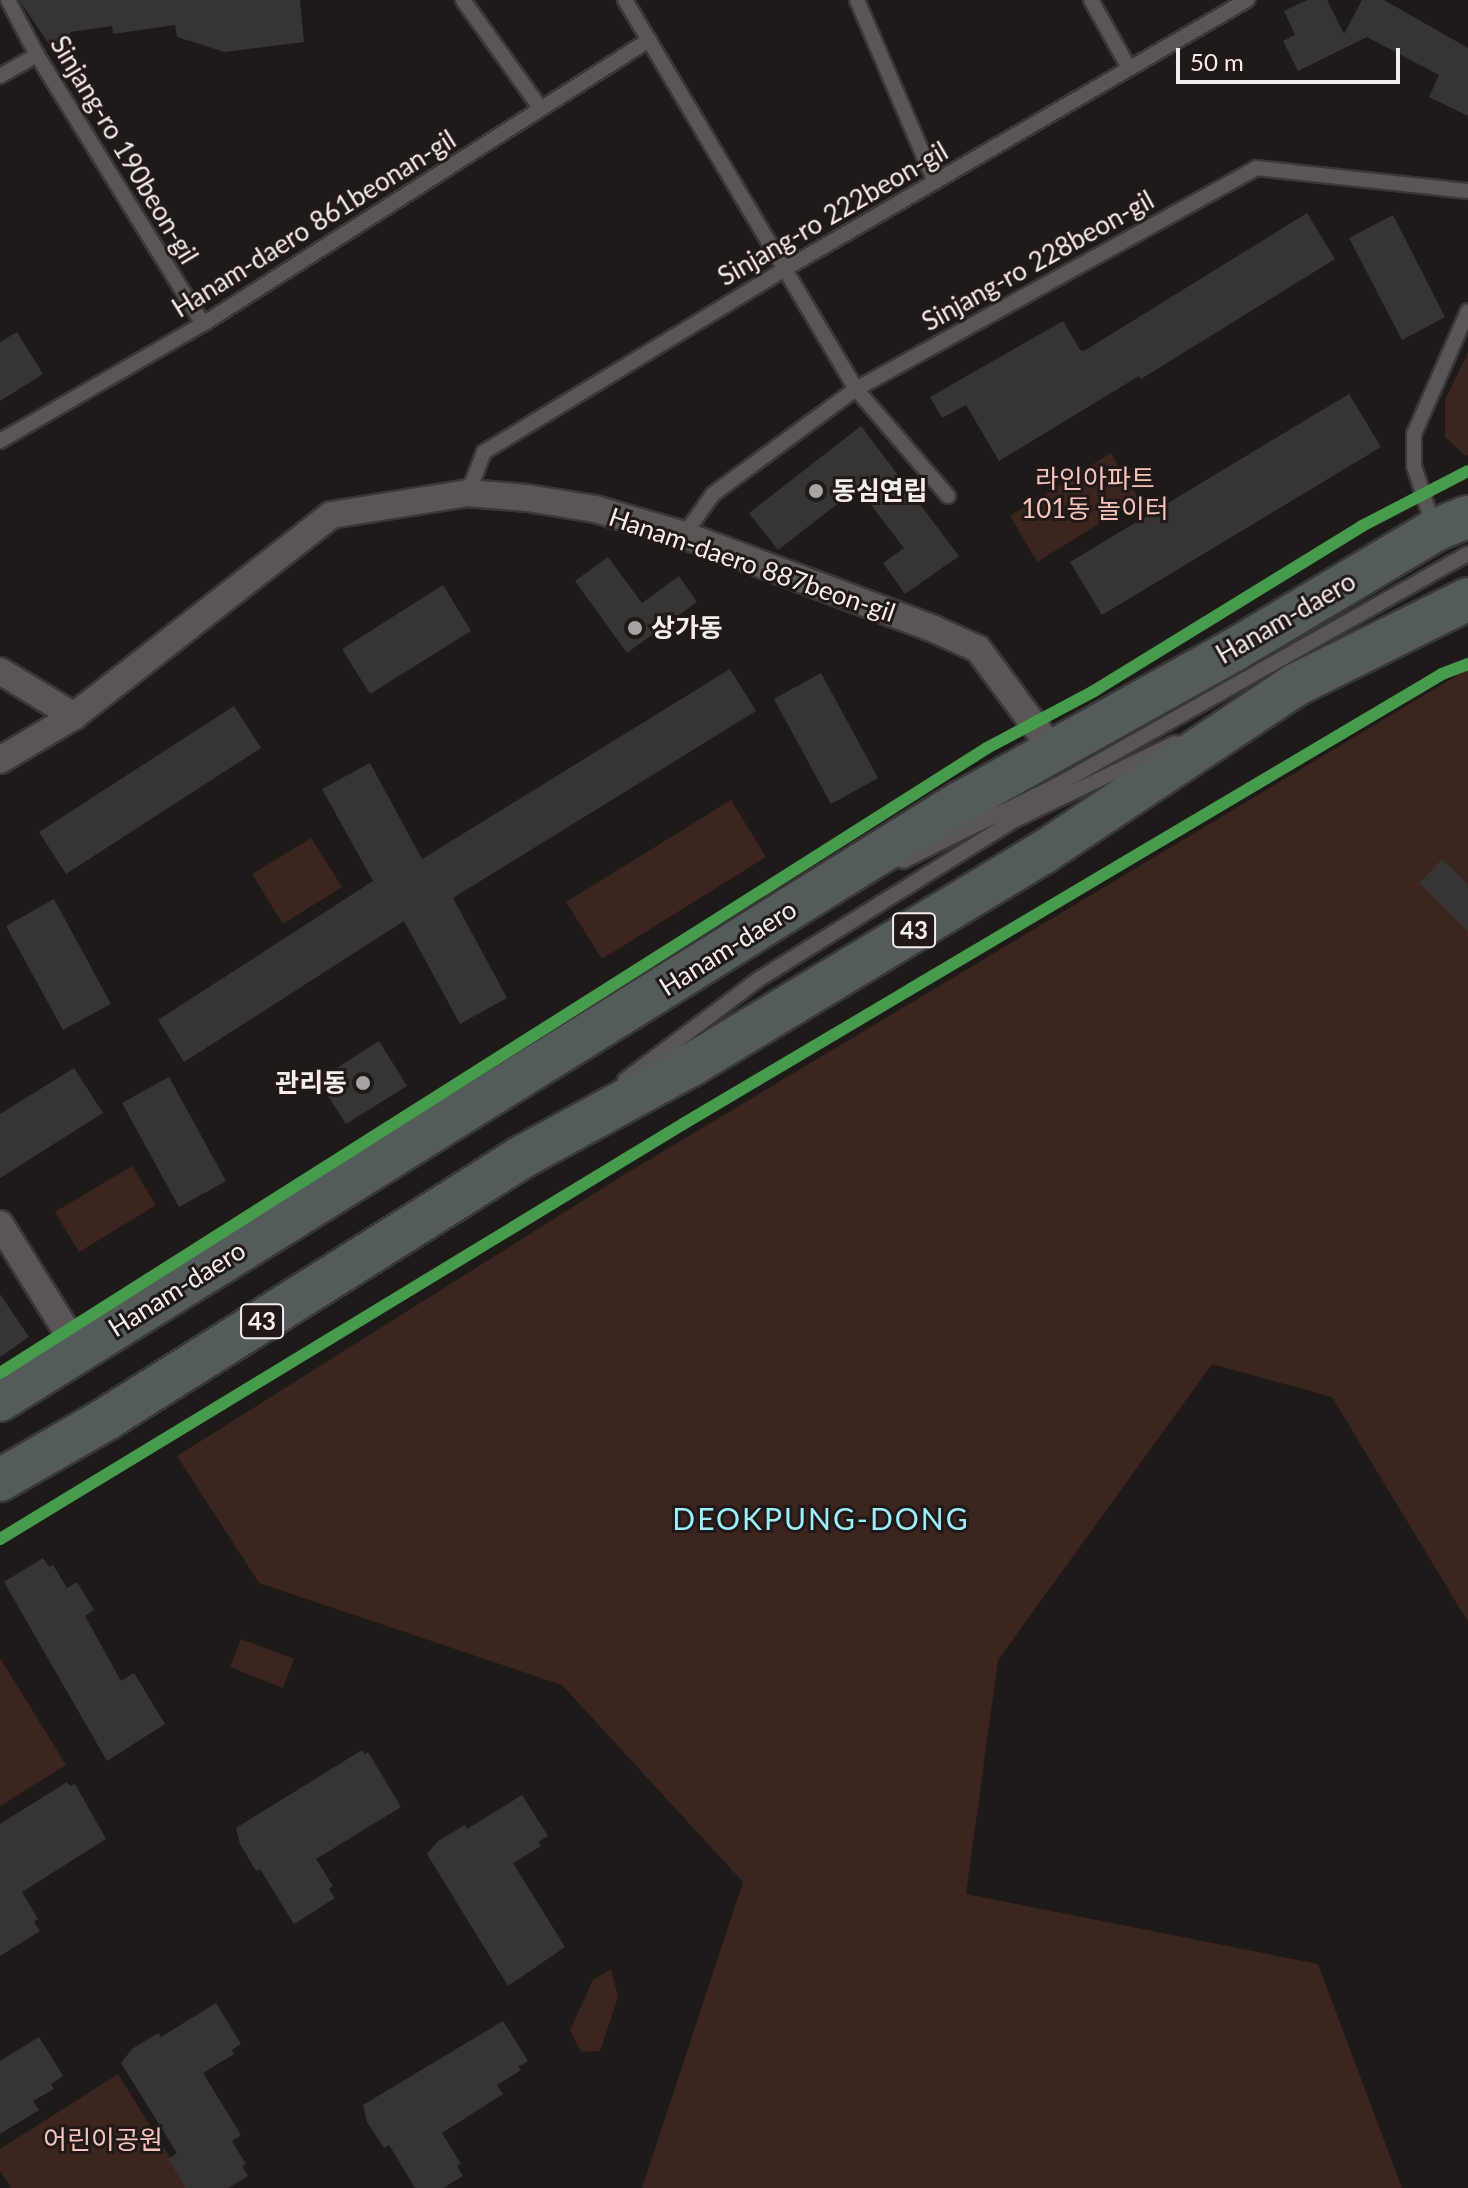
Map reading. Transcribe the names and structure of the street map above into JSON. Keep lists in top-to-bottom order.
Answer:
{
  "streets": {
    "main road": ["Hanam-daero", "43"],
    "street": ["Hanam-daero 887beon-gil"],
    "lane": [
      "Sinjang-ro 190beon-gil",
      "Sinjang-ro 222beon-gil",
      "Hanam-daero 861beonan-gil",
      "Sinjang-ro 228beon-gil"
    ]
  },
  "crossings": [
    ["Sinjang-ro 190beon-gil", "Hanam-daero 861beonan-gil"],
    ["Sinjang-ro 222beon-gil", "Hanam-daero 887beon-gil"],
    ["Sinjang-ro 228beon-gil", "Hanam-daero 887beon-gil"],
    ["Hanam-daero 887beon-gil", "Hanam-daero"]
  ],
  "districts": ["DEOKPUNG-DONG"],
  "parks": ["라인아파트 101동 놀이터", "어린이공원"],
  "places": ["동심연립", "상가동", "관리동"],
  "scale_bar": "50 m"
}
